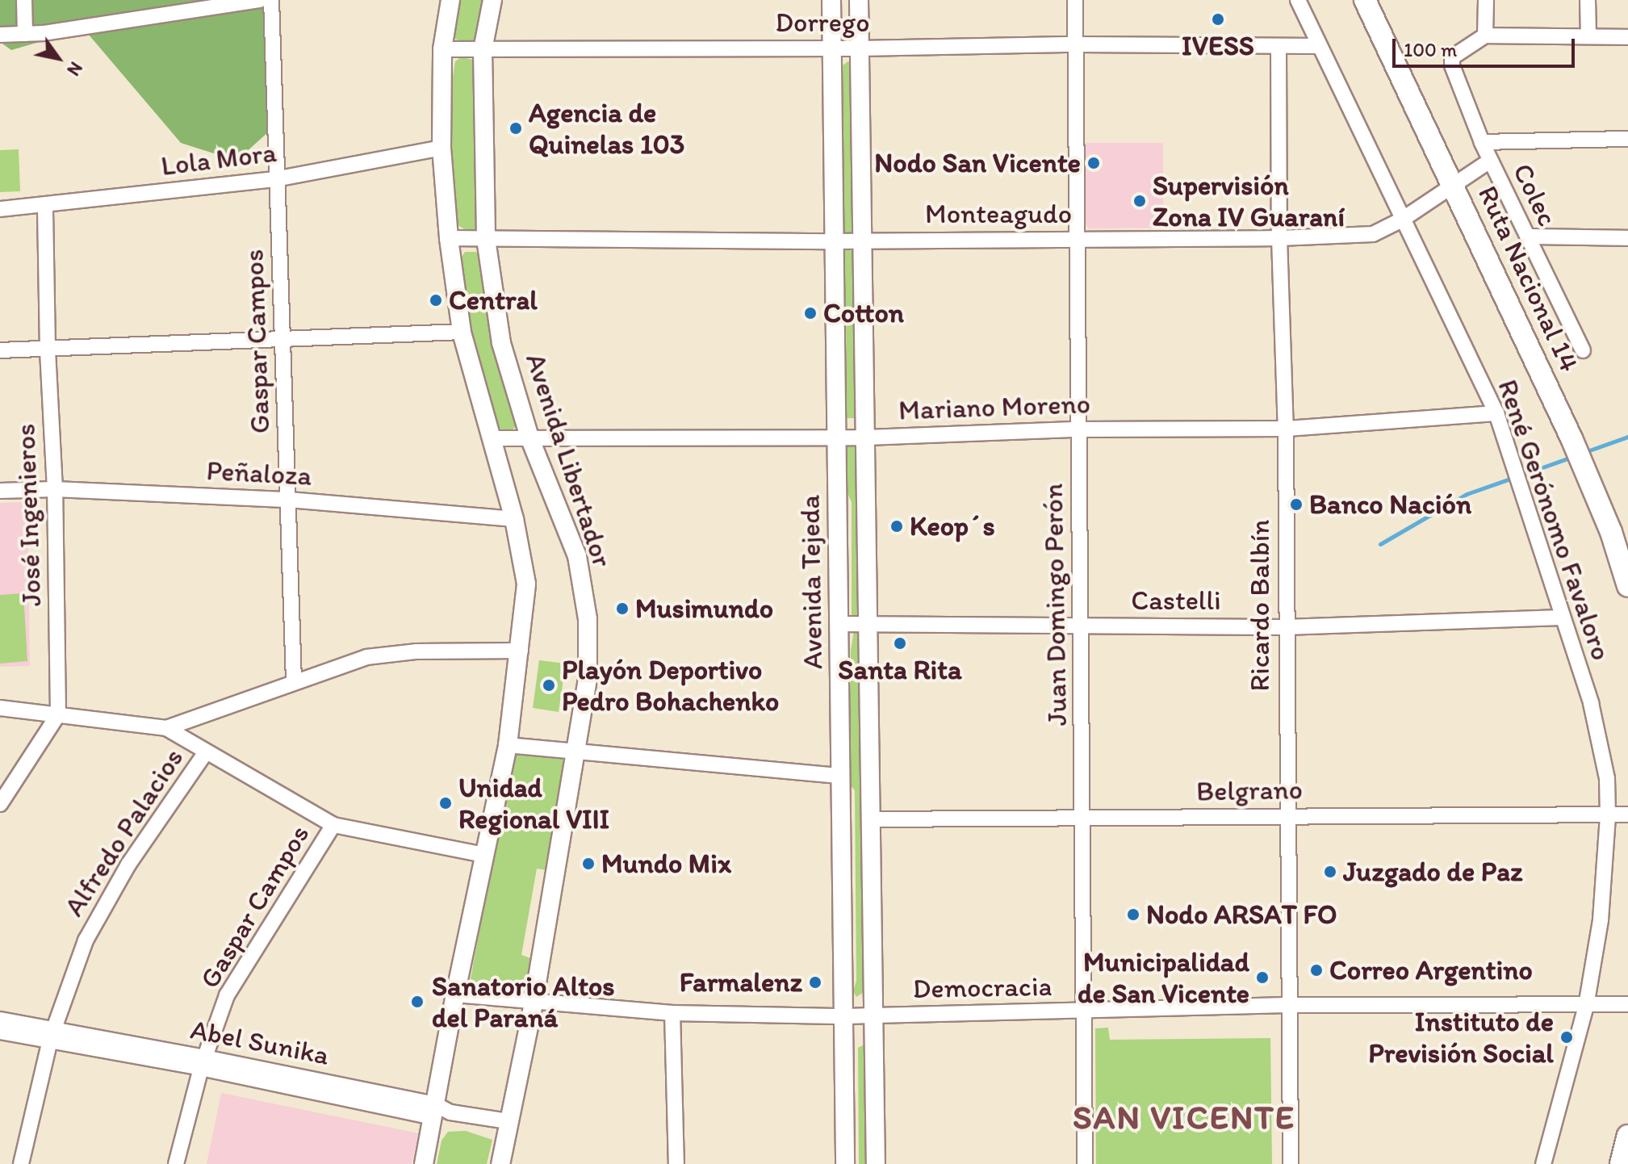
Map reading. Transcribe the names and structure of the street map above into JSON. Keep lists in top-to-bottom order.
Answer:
{
  "streets": {
    "highway": ["Ruta Nacional 14"],
    "main road": ["Avenida Libertador", "Avenida Tejeda"],
    "street": [
      "Dorrego",
      "Lola Mora",
      "Colec",
      "Monteagudo",
      "Gaspar Campos",
      "Mariano Moreno",
      "Peñaloza",
      "José Ingenieros",
      "René Gerónomo Favaloro",
      "Castelli",
      "Juan Domingo Perón",
      "Ricardo Balbín",
      "Belgrano",
      "Alfredo Palacios",
      "Democracia",
      "Abel Sunika"
    ]
  },
  "crossings": [
    ["Dorrego", "Avenida Libertador"],
    ["Dorrego", "René Gerónomo Favaloro"],
    ["Dorrego", "Avenida Tejeda"],
    ["Dorrego", "Juan Domingo Perón"],
    ["Dorrego", "Ricardo Balbín"],
    ["Lola Mora", "Gaspar Campos"],
    ["Lola Mora", "José Ingenieros"],
    ["Colec", "Monteagudo"],
    ["Monteagudo", "Ruta Nacional 14"],
    ["Monteagudo", "Avenida Libertador"],
    ["Monteagudo", "René Gerónomo Favaloro"],
    ["Monteagudo", "Avenida Tejeda"],
    ["Monteagudo", "Juan Domingo Perón"],
    ["Monteagudo", "Ricardo Balbín"],
    ["Gaspar Campos", "Peñaloza"],
    ["Gaspar Campos", "Abel Sunika"],
    ["Mariano Moreno", "Avenida Libertador"],
    ["Mariano Moreno", "René Gerónomo Favaloro"],
    ["Mariano Moreno", "Avenida Tejeda"],
    ["Mariano Moreno", "Juan Domingo Perón"],
    ["Mariano Moreno", "Ricardo Balbín"],
    ["Avenida Libertador", "Democracia"],
    ["Avenida Libertador", "Abel Sunika"],
    ["Peñaloza", "José Ingenieros"],
    ["René Gerónomo Favaloro", "Castelli"],
    ["René Gerónomo Favaloro", "Belgrano"],
    ["René Gerónomo Favaloro", "Democracia"],
    ["Avenida Tejeda", "Castelli"],
    ["Avenida Tejeda", "Belgrano"],
    ["Avenida Tejeda", "Democracia"],
    ["Castelli", "Juan Domingo Perón"],
    ["Castelli", "Ricardo Balbín"],
    ["Juan Domingo Perón", "Belgrano"],
    ["Juan Domingo Perón", "Democracia"],
    ["Ricardo Balbín", "Belgrano"],
    ["Ricardo Balbín", "Democracia"],
    ["Alfredo Palacios", "Abel Sunika"]
  ],
  "districts": ["SAN VICENTE"],
  "places": [
    "IVESS",
    "Agencia de Quinelas 103",
    "Nodo San Vicente",
    "Supervisión Zona IV Guaraní",
    "Central",
    "Cotton",
    "Banco Nación",
    "Keop´s",
    "Musimundo",
    "Santa Rita",
    "Playón Deportivo Pedro Bohachenko",
    "Unidad Regional VIII",
    "Mundo Mix",
    "Juzgado de Paz",
    "Nodo ARSAT FO",
    "Correo Argentino",
    "Municipalidad de San Vicente",
    "Farmalenz",
    "Sanatorio Altos del Paraná",
    "Instituto de Previsión Social"
  ],
  "scale_bar": "100 m",
  "north": "bottom right"
}
